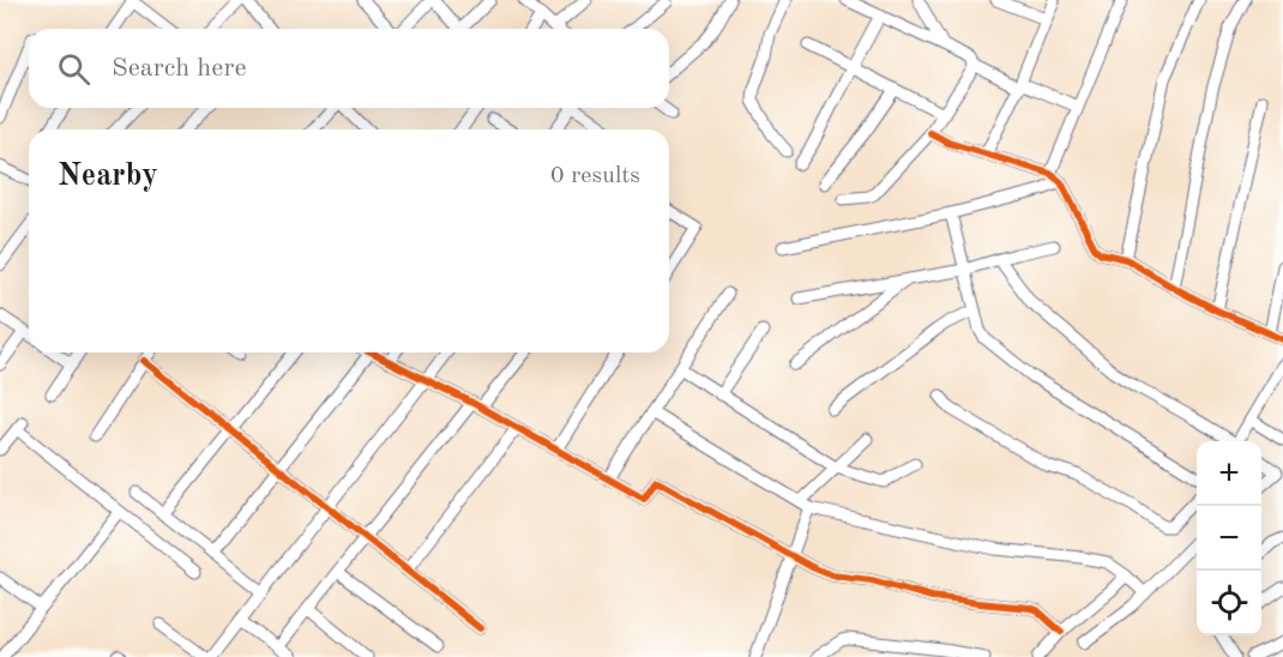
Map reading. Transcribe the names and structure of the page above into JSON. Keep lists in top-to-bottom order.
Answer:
{
  "page": {
    "search": "Search here",
    "heading": ["Nearby", "0 results"],
    "map_buttons": ["+", "−"]
  }
}
